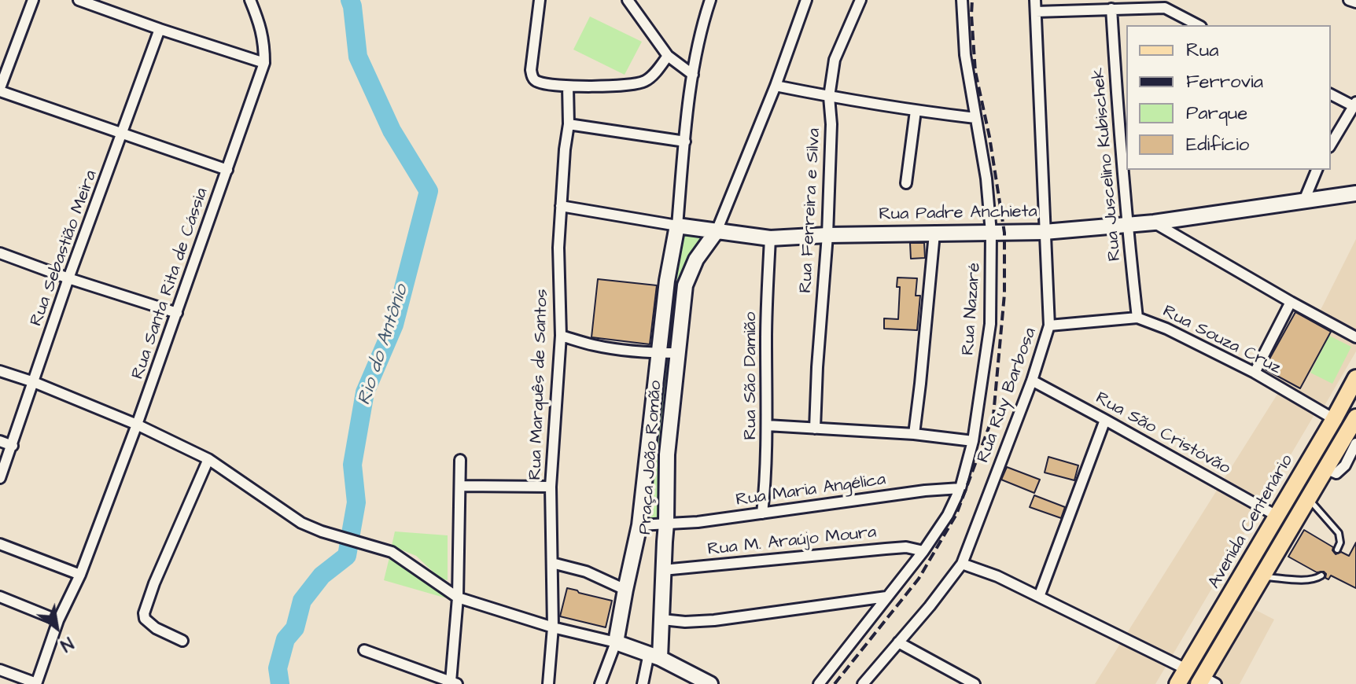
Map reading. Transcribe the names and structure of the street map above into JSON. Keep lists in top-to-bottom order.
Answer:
{
  "streets": {
    "main road": ["Avenida Centenário"],
    "street": [
      "Rua Juscelino Kubischek",
      "Rua Ferreira e Silva",
      "Rua Padre Anchieta",
      "Rua Sebastião Meira",
      "Rua Santa Rita de Cássia",
      "Rua Nazaré",
      "Rua Souza Cruz",
      "Rua São Damião",
      "Rua Marquês de Santos",
      "Rua Ruy Barbosa",
      "Rua São Cristóvão",
      "Praça João Romão",
      "Rua Maria Angélica",
      "Rua M. Araújo Moura"
    ]
  },
  "crossings": [
    ["Rua Juscelino Kubischek", "Rua Padre Anchieta"],
    ["Rua Juscelino Kubischek", "Rua Souza Cruz"],
    ["Rua Ferreira e Silva", "Rua Padre Anchieta"],
    ["Rua Padre Anchieta", "Rua Nazaré"],
    ["Rua Padre Anchieta", "Rua São Damião"],
    ["Rua Padre Anchieta", "Rua Marquês de Santos"],
    ["Rua Padre Anchieta", "Rua Ruy Barbosa"],
    ["Rua Padre Anchieta", "Praça João Romão"],
    ["Rua Nazaré", "Rua Maria Angélica"],
    ["Rua Nazaré", "Rua M. Araújo Moura"],
    ["Rua Souza Cruz", "Rua Ruy Barbosa"],
    ["Rua Souza Cruz", "Avenida Centenário"],
    ["Rua São Damião", "Rua Maria Angélica"],
    ["Rua Ruy Barbosa", "Rua São Cristóvão"],
    ["Rua São Cristóvão", "Avenida Centenário"],
    ["Praça João Romão", "Rua Maria Angélica"],
    ["Praça João Romão", "Rua M. Araújo Moura"]
  ],
  "water": ["Rio do Antônio"],
  "legend": [
    "Rua",
    "Ferrovia",
    "Parque",
    "Edifício"
  ],
  "north": "bottom right"
}
